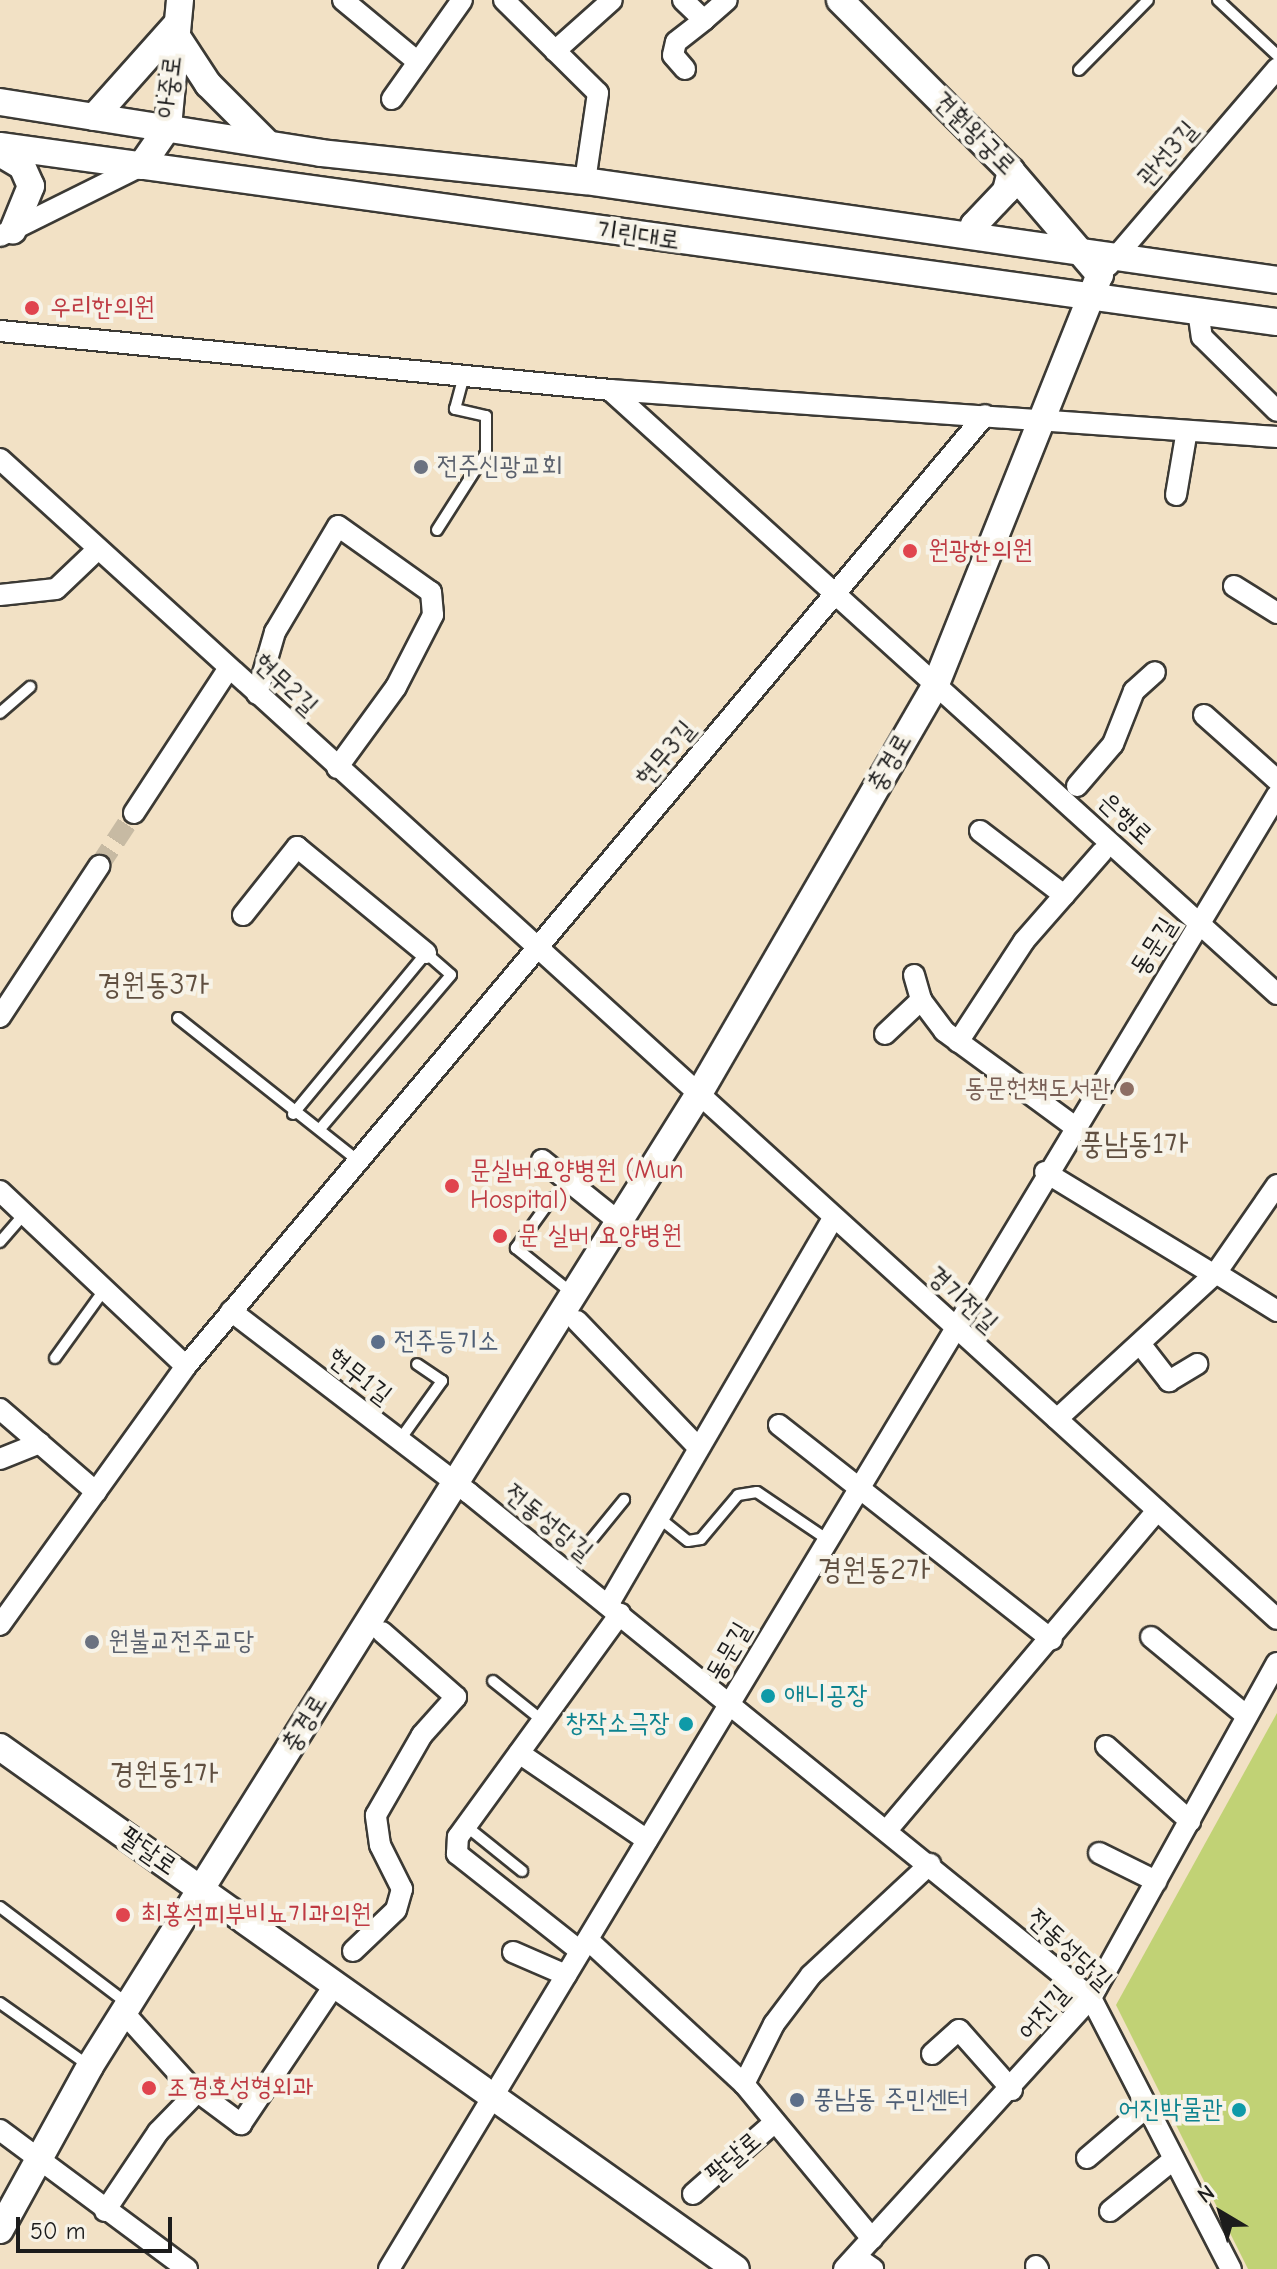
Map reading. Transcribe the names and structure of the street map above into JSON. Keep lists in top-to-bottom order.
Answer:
{
  "streets": {
    "street": [
      "아중로",
      "견훤왕궁로",
      "관선3길",
      "기린대로",
      "현무2길",
      "현무3길",
      "충경로",
      "은행로",
      "동문길",
      "경기전길",
      "현무1길",
      "전동성당길",
      "팔달로",
      "어진길"
    ]
  },
  "crossings": [
    ["아중로", "기린대로"],
    ["견훤왕궁로", "관선3길"],
    ["견훤왕궁로", "기린대로"],
    ["견훤왕궁로", "충경로"],
    ["관선3길", "기린대로"],
    ["관선3길", "충경로"],
    ["기린대로", "충경로"],
    ["현무2길", "현무3길"],
    ["현무2길", "충경로"],
    ["현무2길", "경기전길"],
    ["충경로", "은행로"],
    ["충경로", "경기전길"],
    ["충경로", "현무1길"],
    ["충경로", "전동성당길"],
    ["충경로", "팔달로"],
    ["은행로", "동문길"],
    ["동문길", "경기전길"],
    ["동문길", "전동성당길"],
    ["동문길", "팔달로"],
    ["현무1길", "전동성당길"],
    ["전동성당길", "어진길"]
  ],
  "districts": [
    "경원동3가",
    "풍남동1가",
    "경원동2가",
    "경원동1가"
  ],
  "places": [
    "우리한의원",
    "전주신광교회",
    "원광한의원",
    "동문헌책도서관",
    "문실버요양병원 (Mun Hospital)",
    "문 실버 요양병원",
    "전주등기소",
    "원불교전주교당",
    "애니공장",
    "창작소극장",
    "최홍석피부비뇨기과의원",
    "조경호성형외과",
    "풍남동 주민센터",
    "어진박물관"
  ],
  "scale_bar": "50 m",
  "north": "top left"
}
